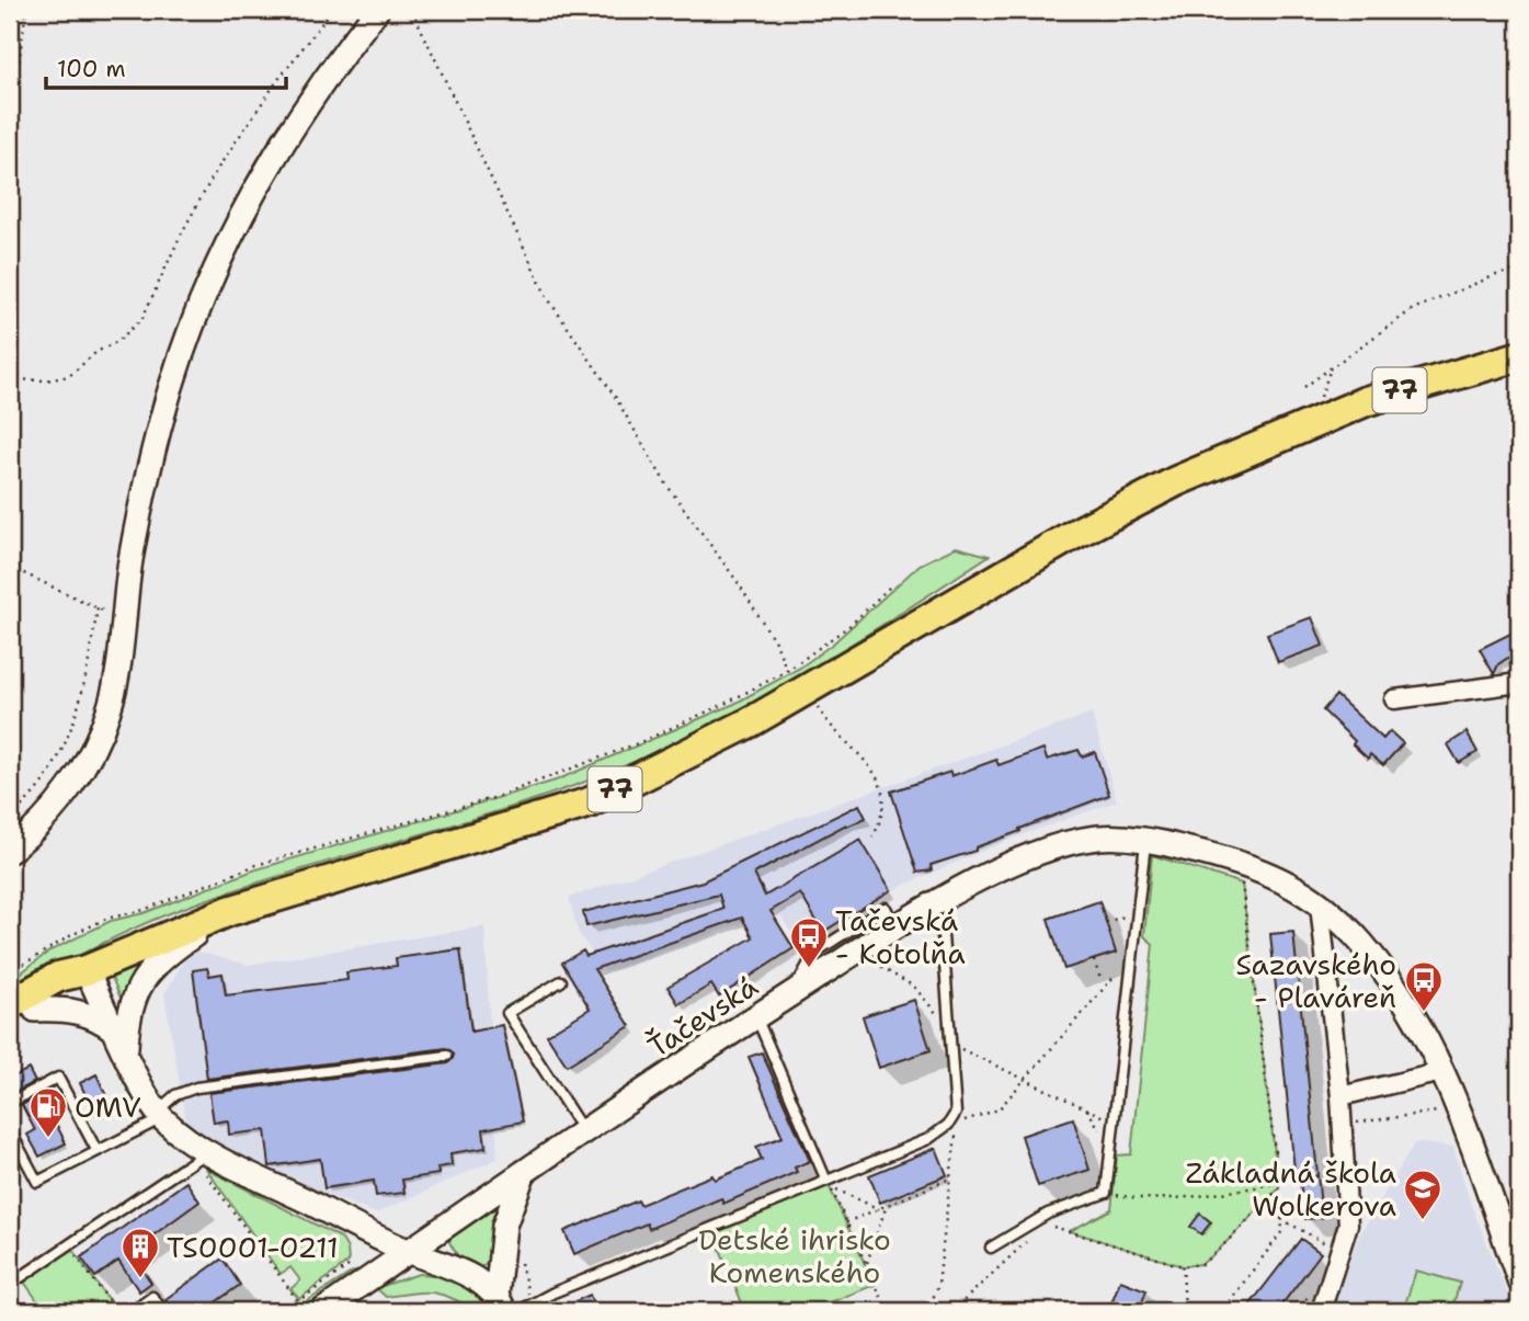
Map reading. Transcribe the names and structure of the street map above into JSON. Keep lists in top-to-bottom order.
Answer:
{
  "streets": {
    "main road": ["77"],
    "street": ["Ťačevská"]
  },
  "parks": ["Detské ihrisko Komenského"],
  "places": {
    "bus stop": ["Tačevská - Kotolňa", "Sazavského - Plaváreň"],
    "fuel station": ["OMV"],
    "school or university": ["Základná škola Wolkerova"],
    "building": ["TS0001-0211"]
  },
  "scale_bar": "100 m"
}
